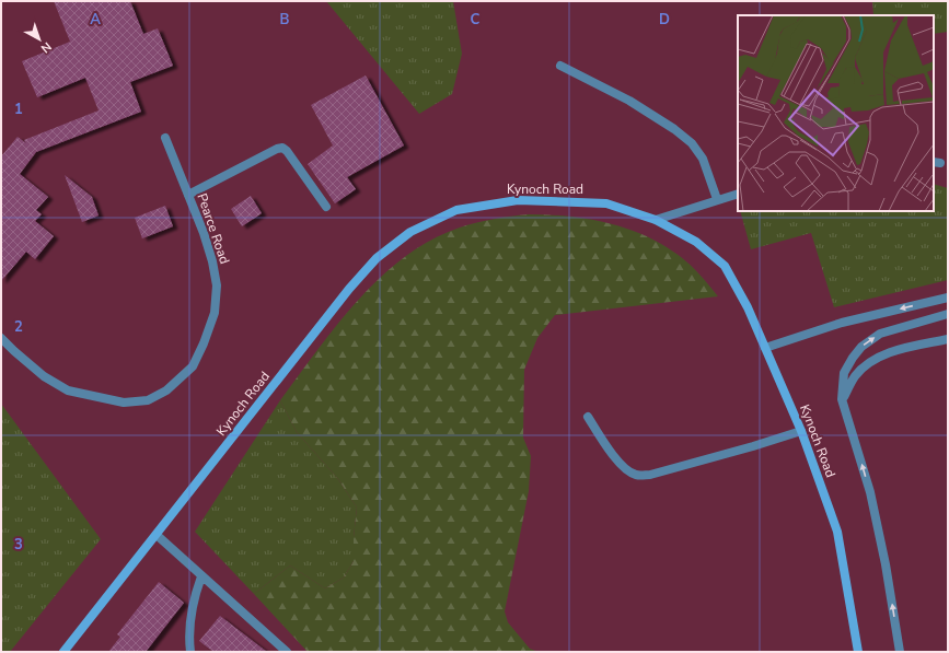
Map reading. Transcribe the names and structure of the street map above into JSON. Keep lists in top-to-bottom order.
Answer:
{
  "streets": {
    "street": ["Kynoch Road", "Pearce Road"]
  },
  "north": "bottom right",
  "grid": {
    "columns": [
      "A",
      "B",
      "C",
      "D"
    ],
    "rows": ["1", "2", "3"]
  }
}
